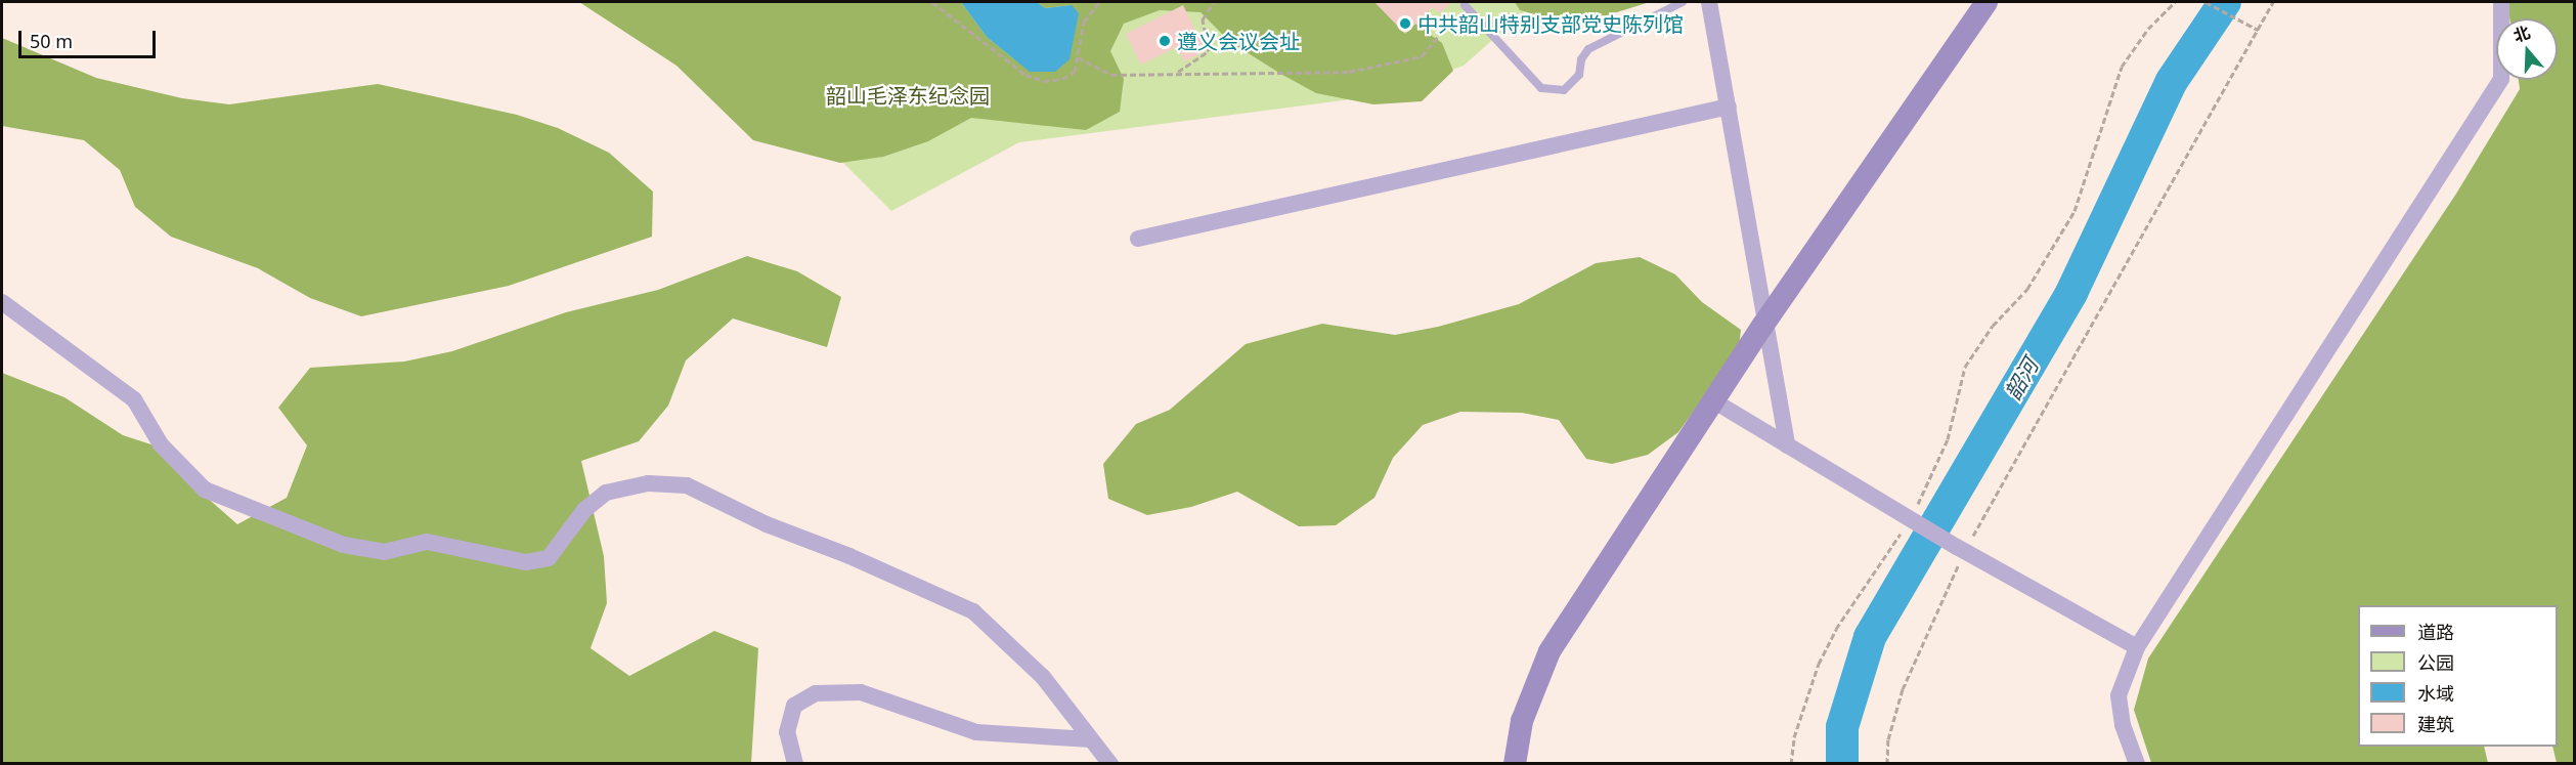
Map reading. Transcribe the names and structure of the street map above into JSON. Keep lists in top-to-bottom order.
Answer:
{
  "water": ["韶河"],
  "parks": ["韶山毛泽东纪念园"],
  "places": ["中共韶山特别支部党史陈列馆", "遵义会议会址"],
  "legend": [
    "道路",
    "公园",
    "水域",
    "建筑"
  ],
  "scale_bar": "50 m",
  "north": "top"
}
